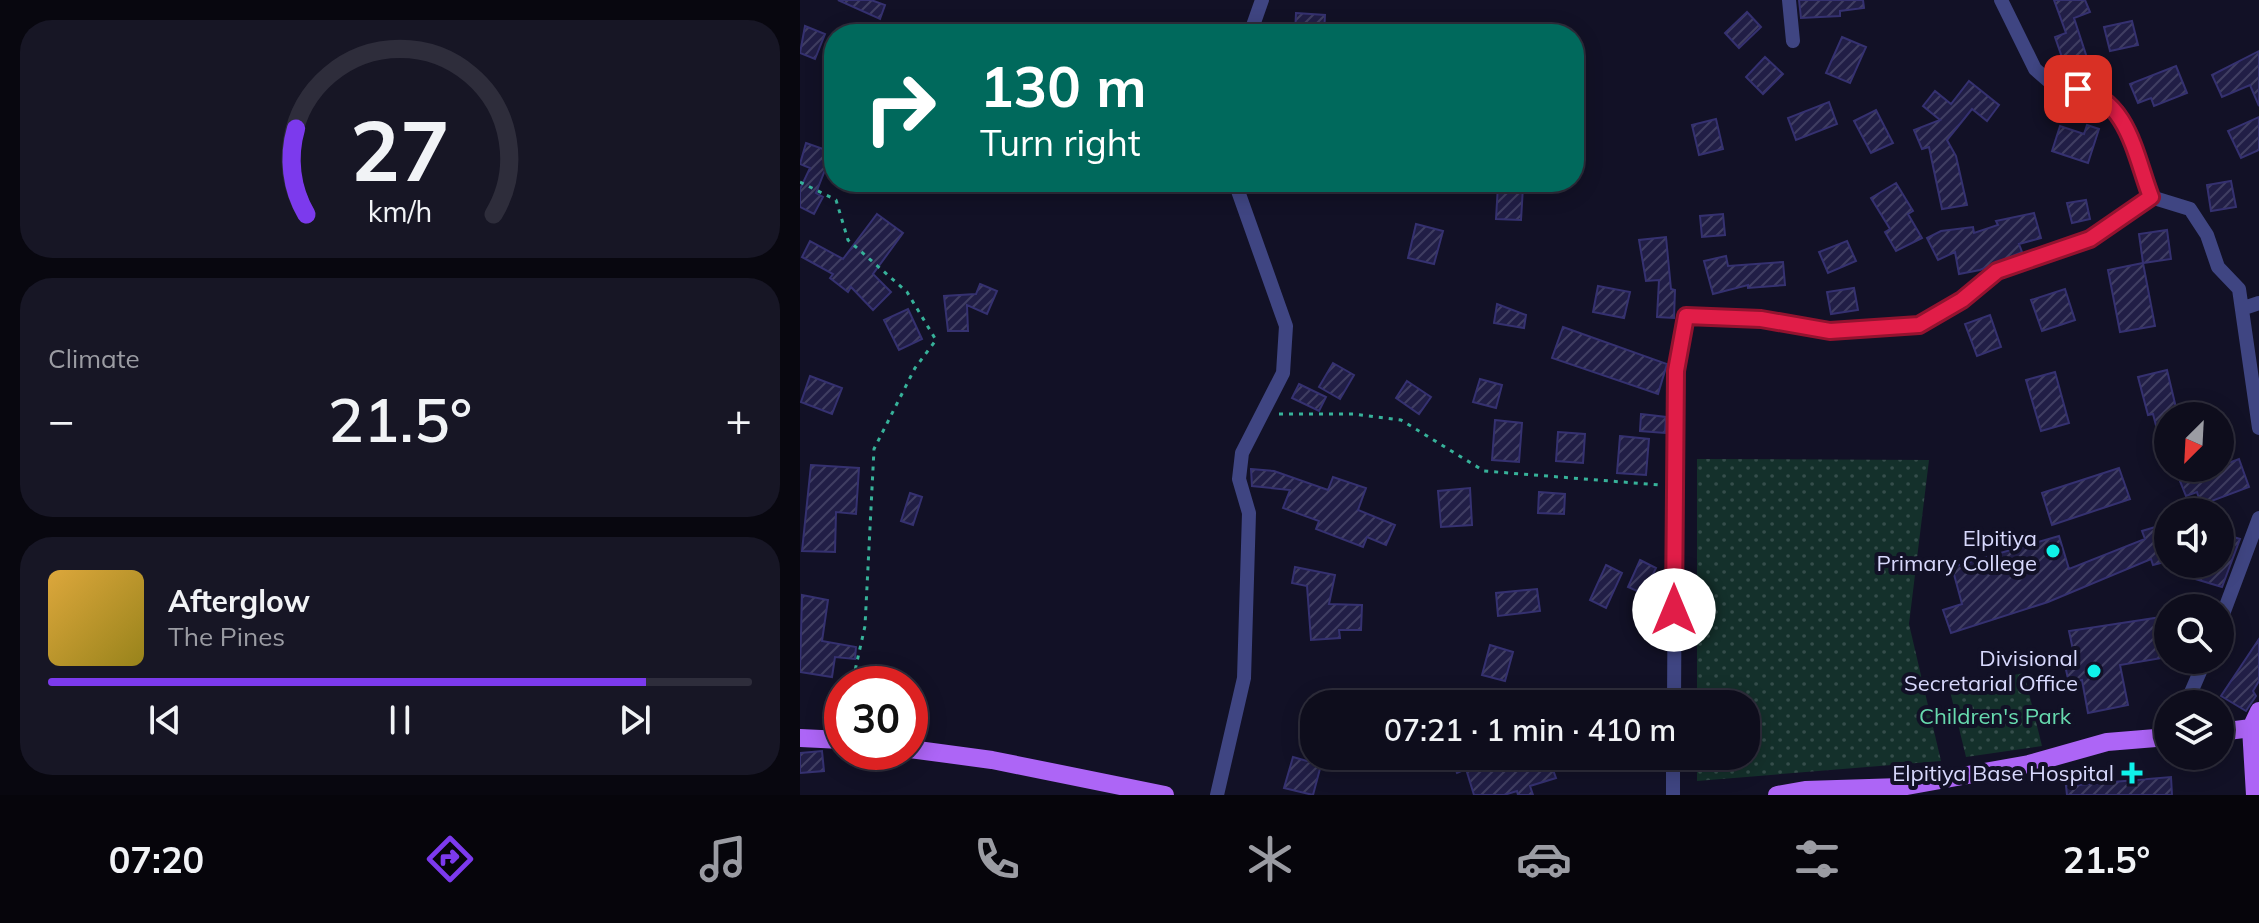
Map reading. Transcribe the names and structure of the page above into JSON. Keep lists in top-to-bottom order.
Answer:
{
  "parks": ["Children's Park"],
  "places": {
    "other": ["Elpitiya Primary College", "Divisional Secretarial Office"],
    "health": ["Elpitiya Base Hospital"]
  },
  "north": "bottom left",
  "page": {
    "turn": ["130 m", "Turn right"],
    "tile": "Climate",
    "heat": ["−", "21.5°", "+"],
    "song": ["Afterglow", "The Pines"],
    "limit": "30",
    "trip": "07:21 · 1 min · 410 m",
    "tabs": ["07:20", "21.5°"],
    "gauge": ["27", "km/h"]
  }
}
